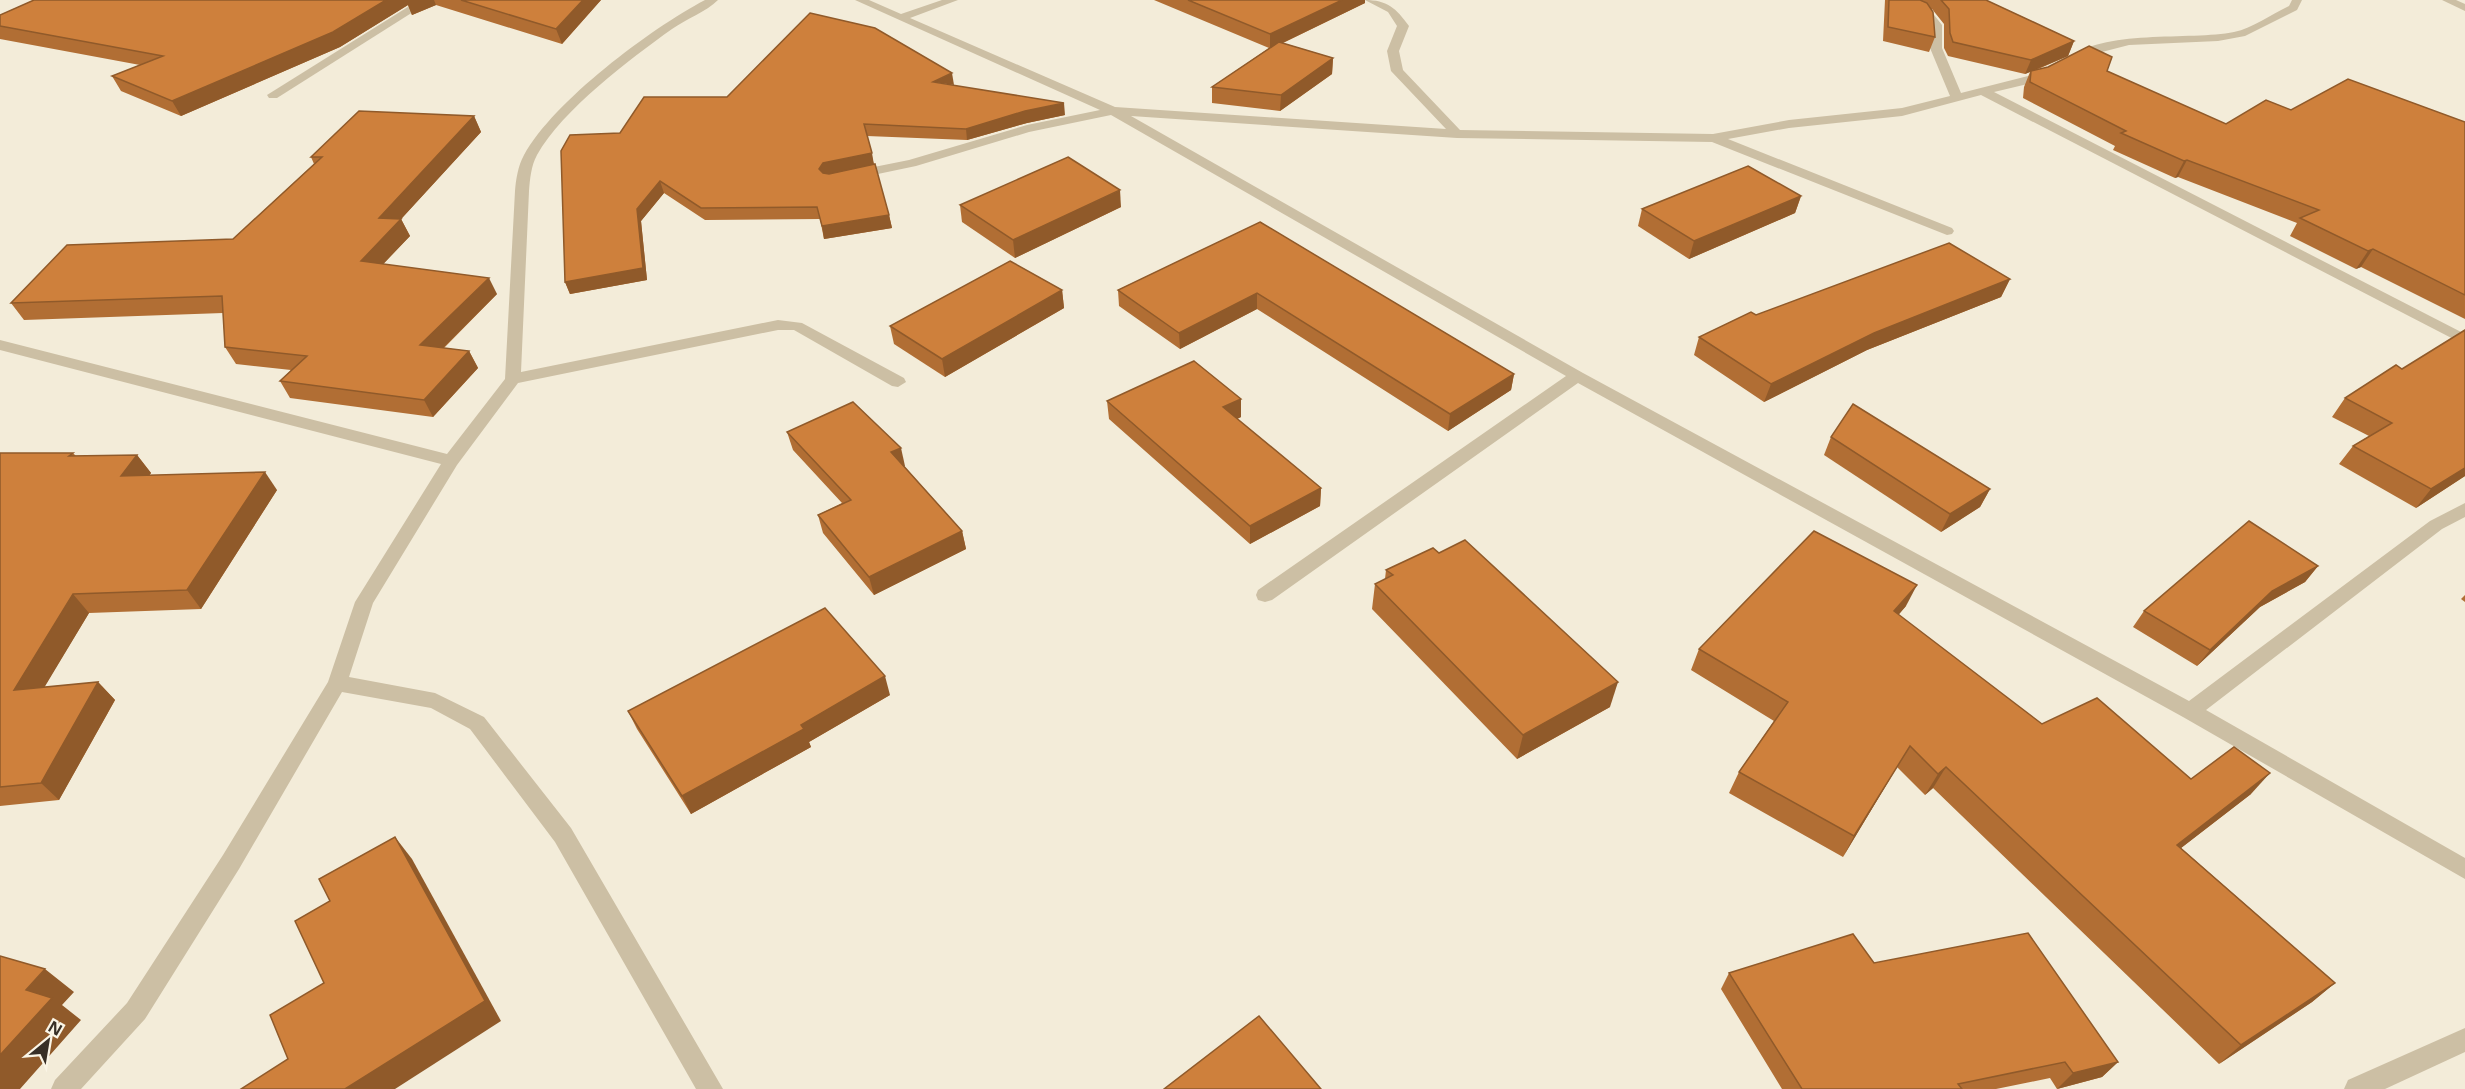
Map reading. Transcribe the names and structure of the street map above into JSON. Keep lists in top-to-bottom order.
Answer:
{
  "north": "top right"
}
